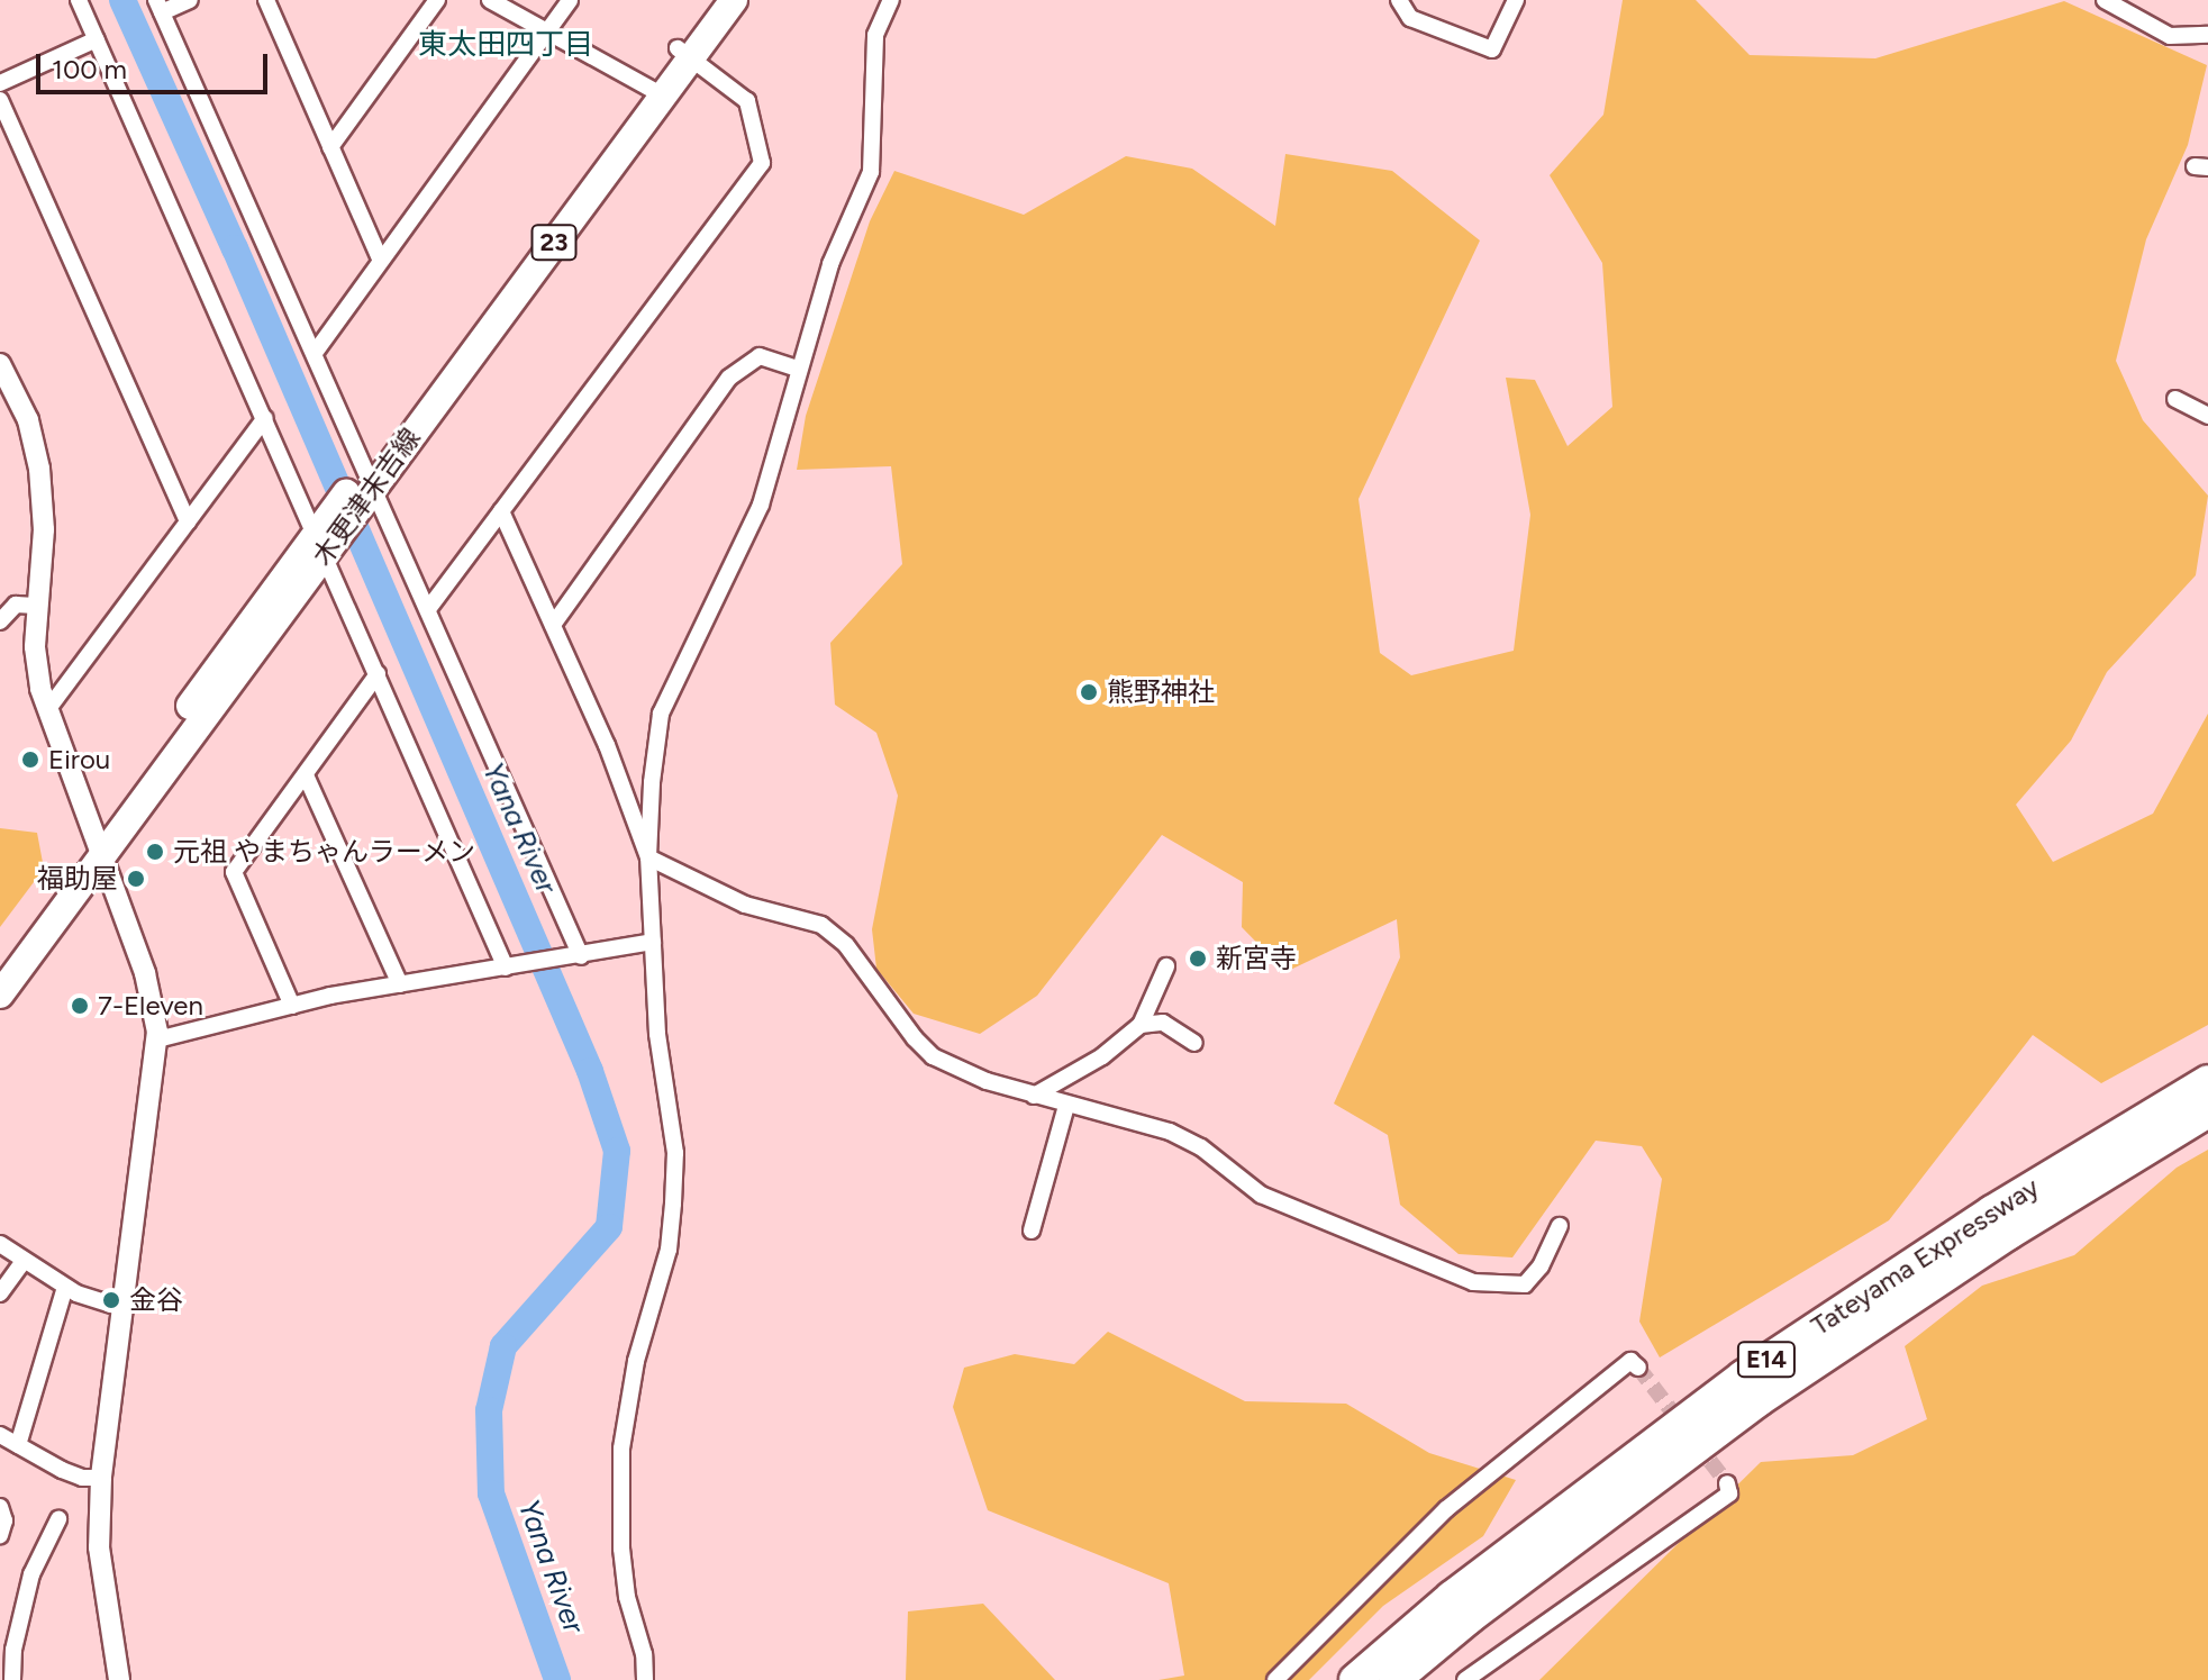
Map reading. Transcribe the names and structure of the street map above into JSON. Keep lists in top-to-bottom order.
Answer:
{
  "streets": {
    "highway": ["Tateyama Expressway", "E14"],
    "main road": ["23", "木更津末吉線"]
  },
  "districts": ["東太田四丁目"],
  "water": ["Yana River"],
  "places": [
    "熊野神社",
    "Eirou",
    "元祖 やまちゃんラーメン",
    "福助屋",
    "新宮寺",
    "7-Eleven",
    "金谷"
  ],
  "scale_bar": "100 m"
}
